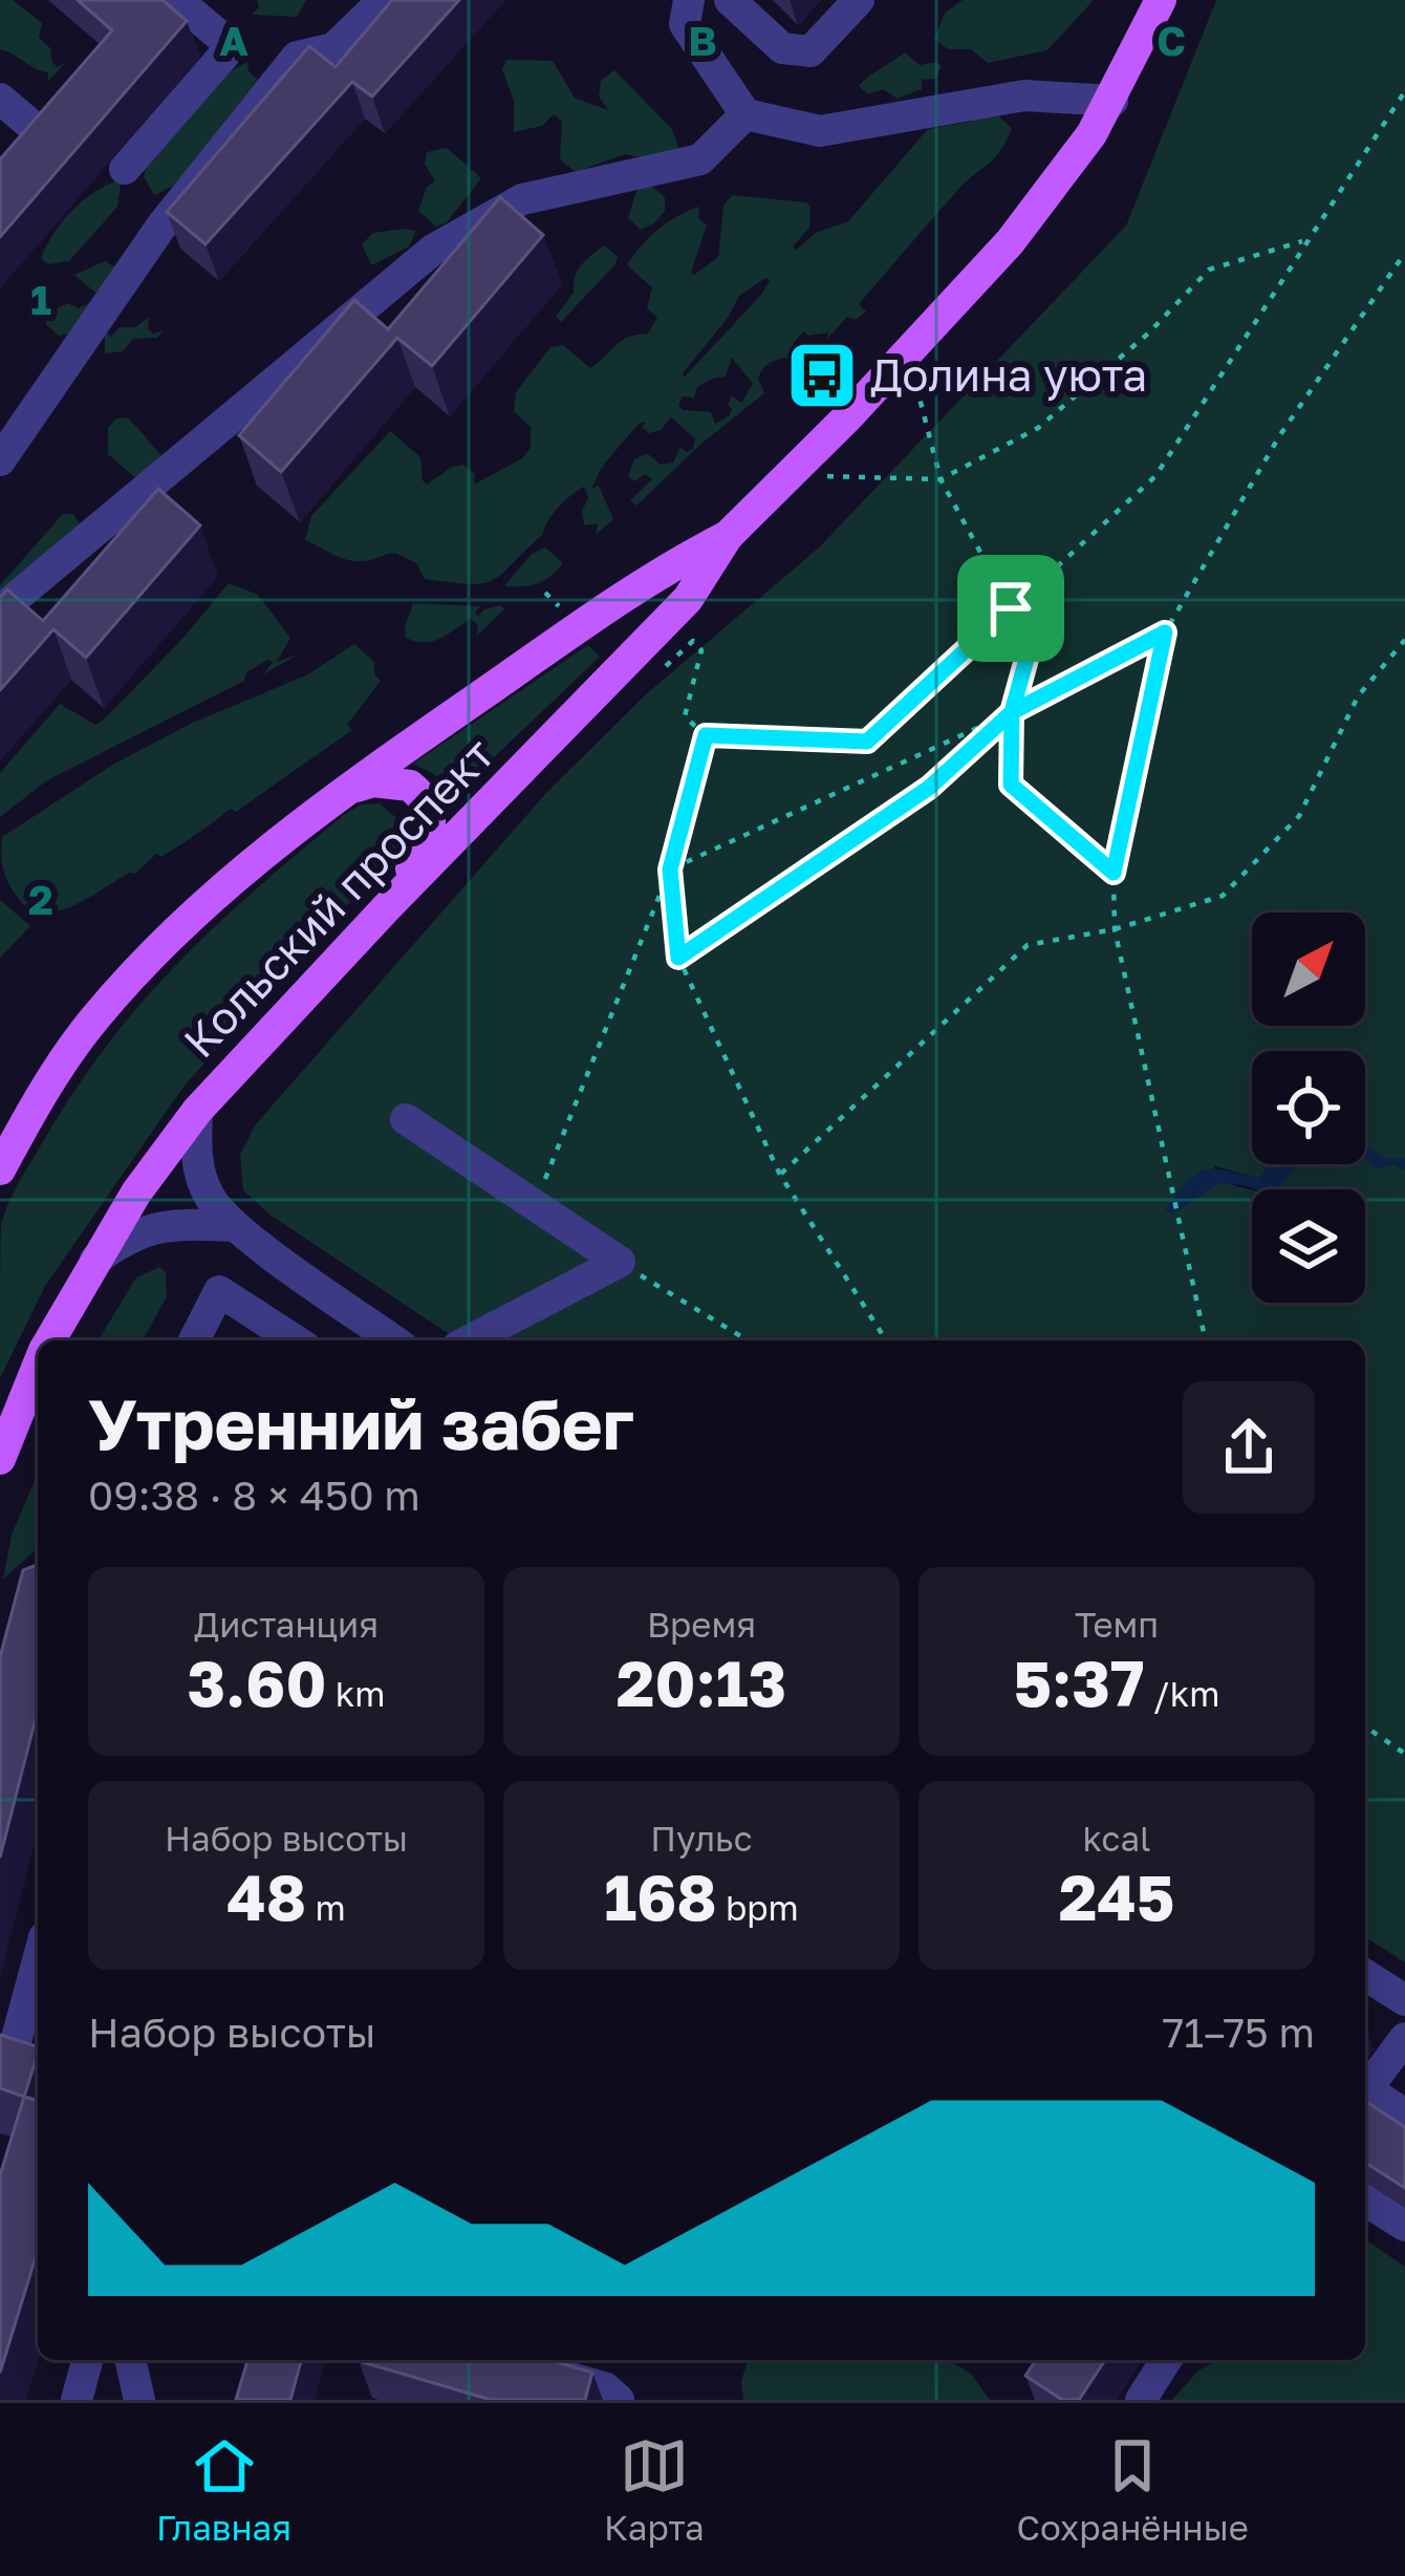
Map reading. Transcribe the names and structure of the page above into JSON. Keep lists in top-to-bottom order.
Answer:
{
  "streets": {
    "main road": ["Кольский проспект"]
  },
  "places": {
    "bus stop": ["Долина уюта"]
  },
  "north": "top right",
  "page": {
    "heading": ["Утренний забег", "09:38 · 8 × 450 m"],
    "stats": [
      ["Дистанция", "3.60 km"],
      ["Время", "20:13"],
      ["Темп", "5:37 /km"],
      ["Набор высоты", "48 m"],
      ["Пульс", "168 bpm"],
      ["kcal", "245"]
    ],
    "chart": ["Набор высоты", "71–75 m"],
    "tabs": ["Главная", "Карта", "Сохранённые"]
  },
  "grid": {
    "columns": ["A", "B", "C"],
    "rows": ["1", "2"]
  }
}
